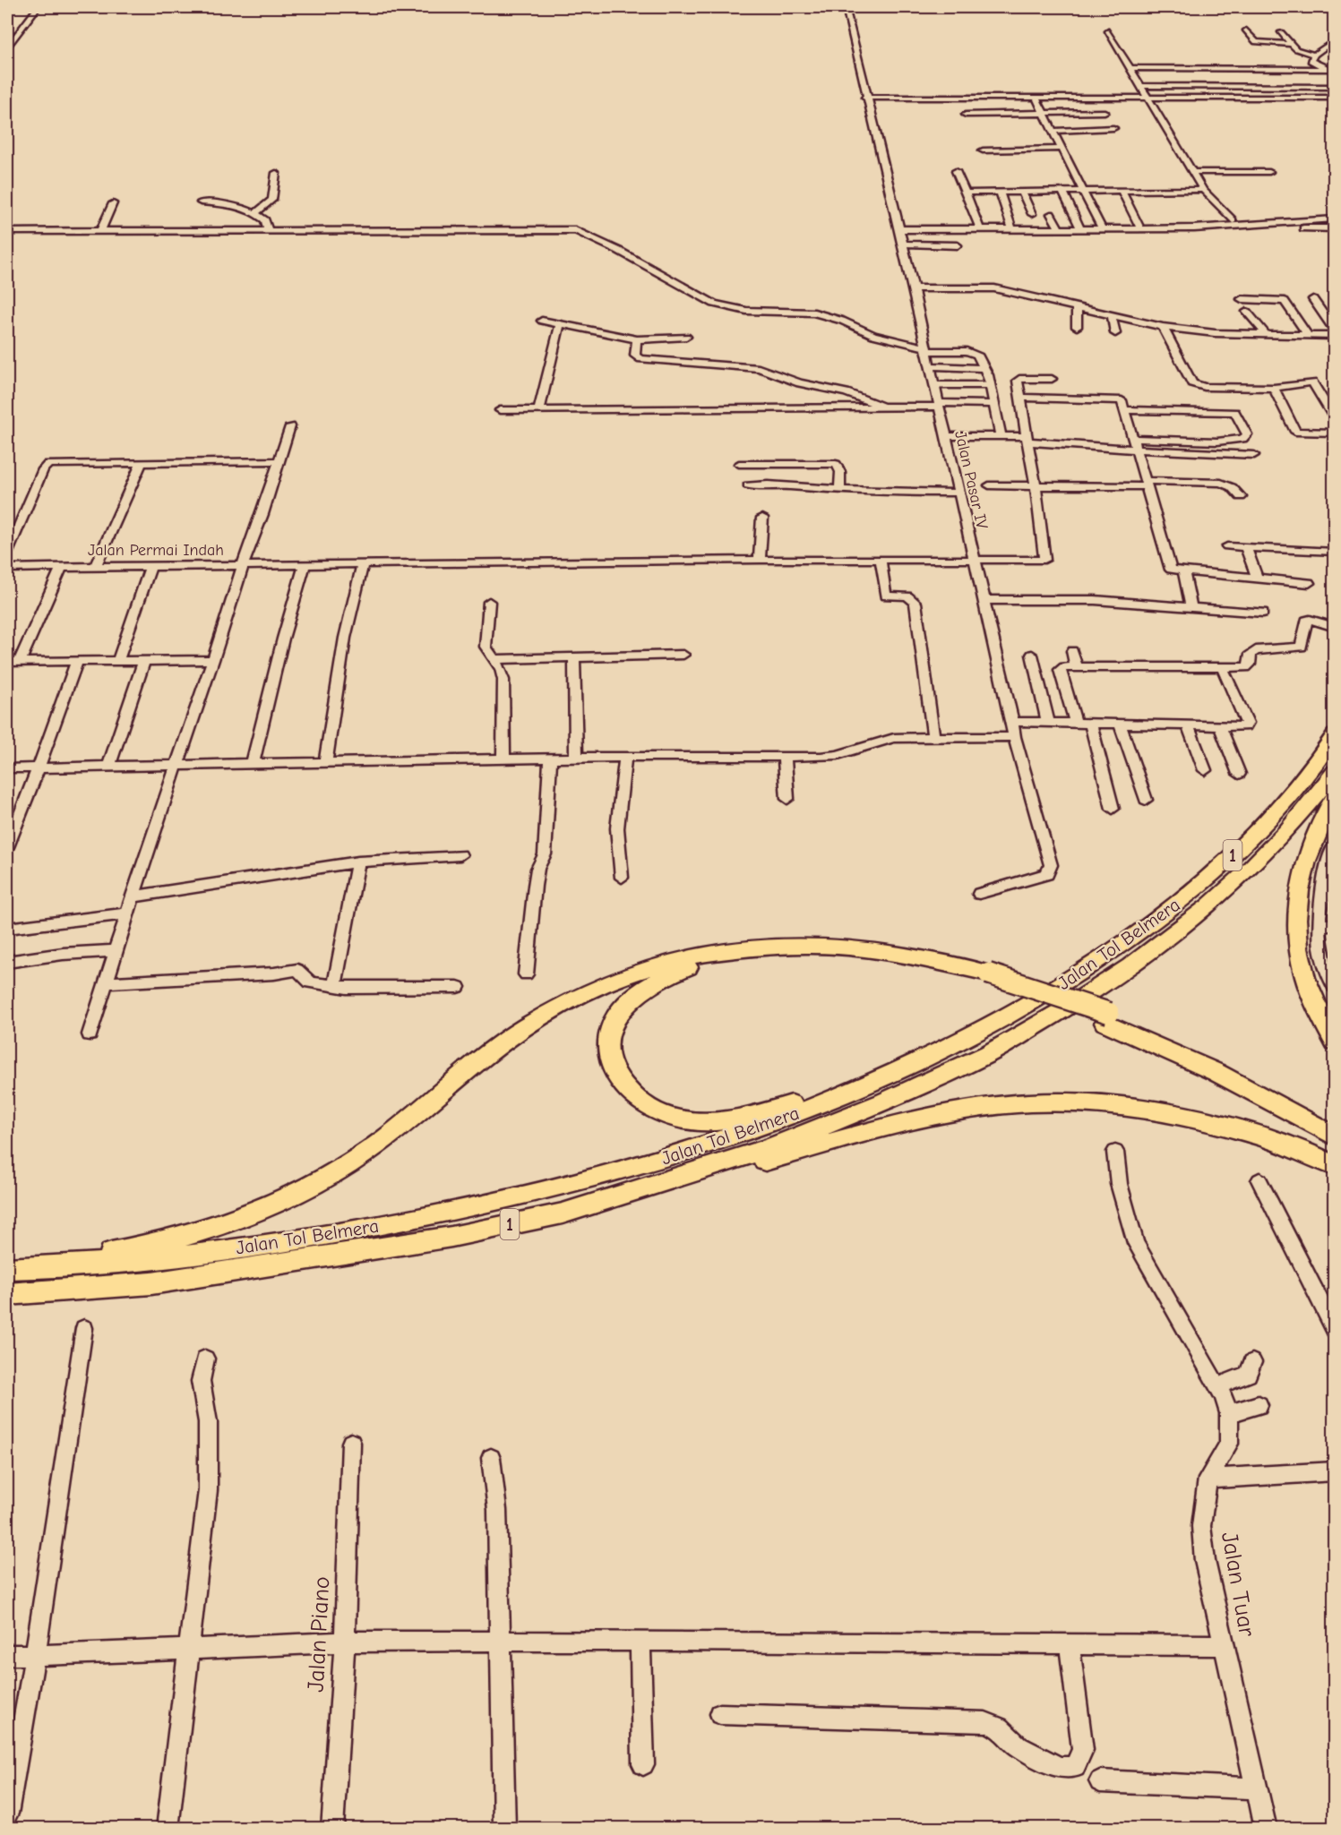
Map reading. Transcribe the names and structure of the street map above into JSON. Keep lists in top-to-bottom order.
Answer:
{
  "streets": {
    "highway": ["1", "Jalan Tol Belmera"],
    "street": [
      "Jalan Pasar IV",
      "Jalan Permai Indah",
      "Jalan Tuar",
      "Jalan Piano"
    ]
  },
  "crossings": [
    ["Jalan Pasar IV", "Jalan Permai Indah"]
  ]
}
